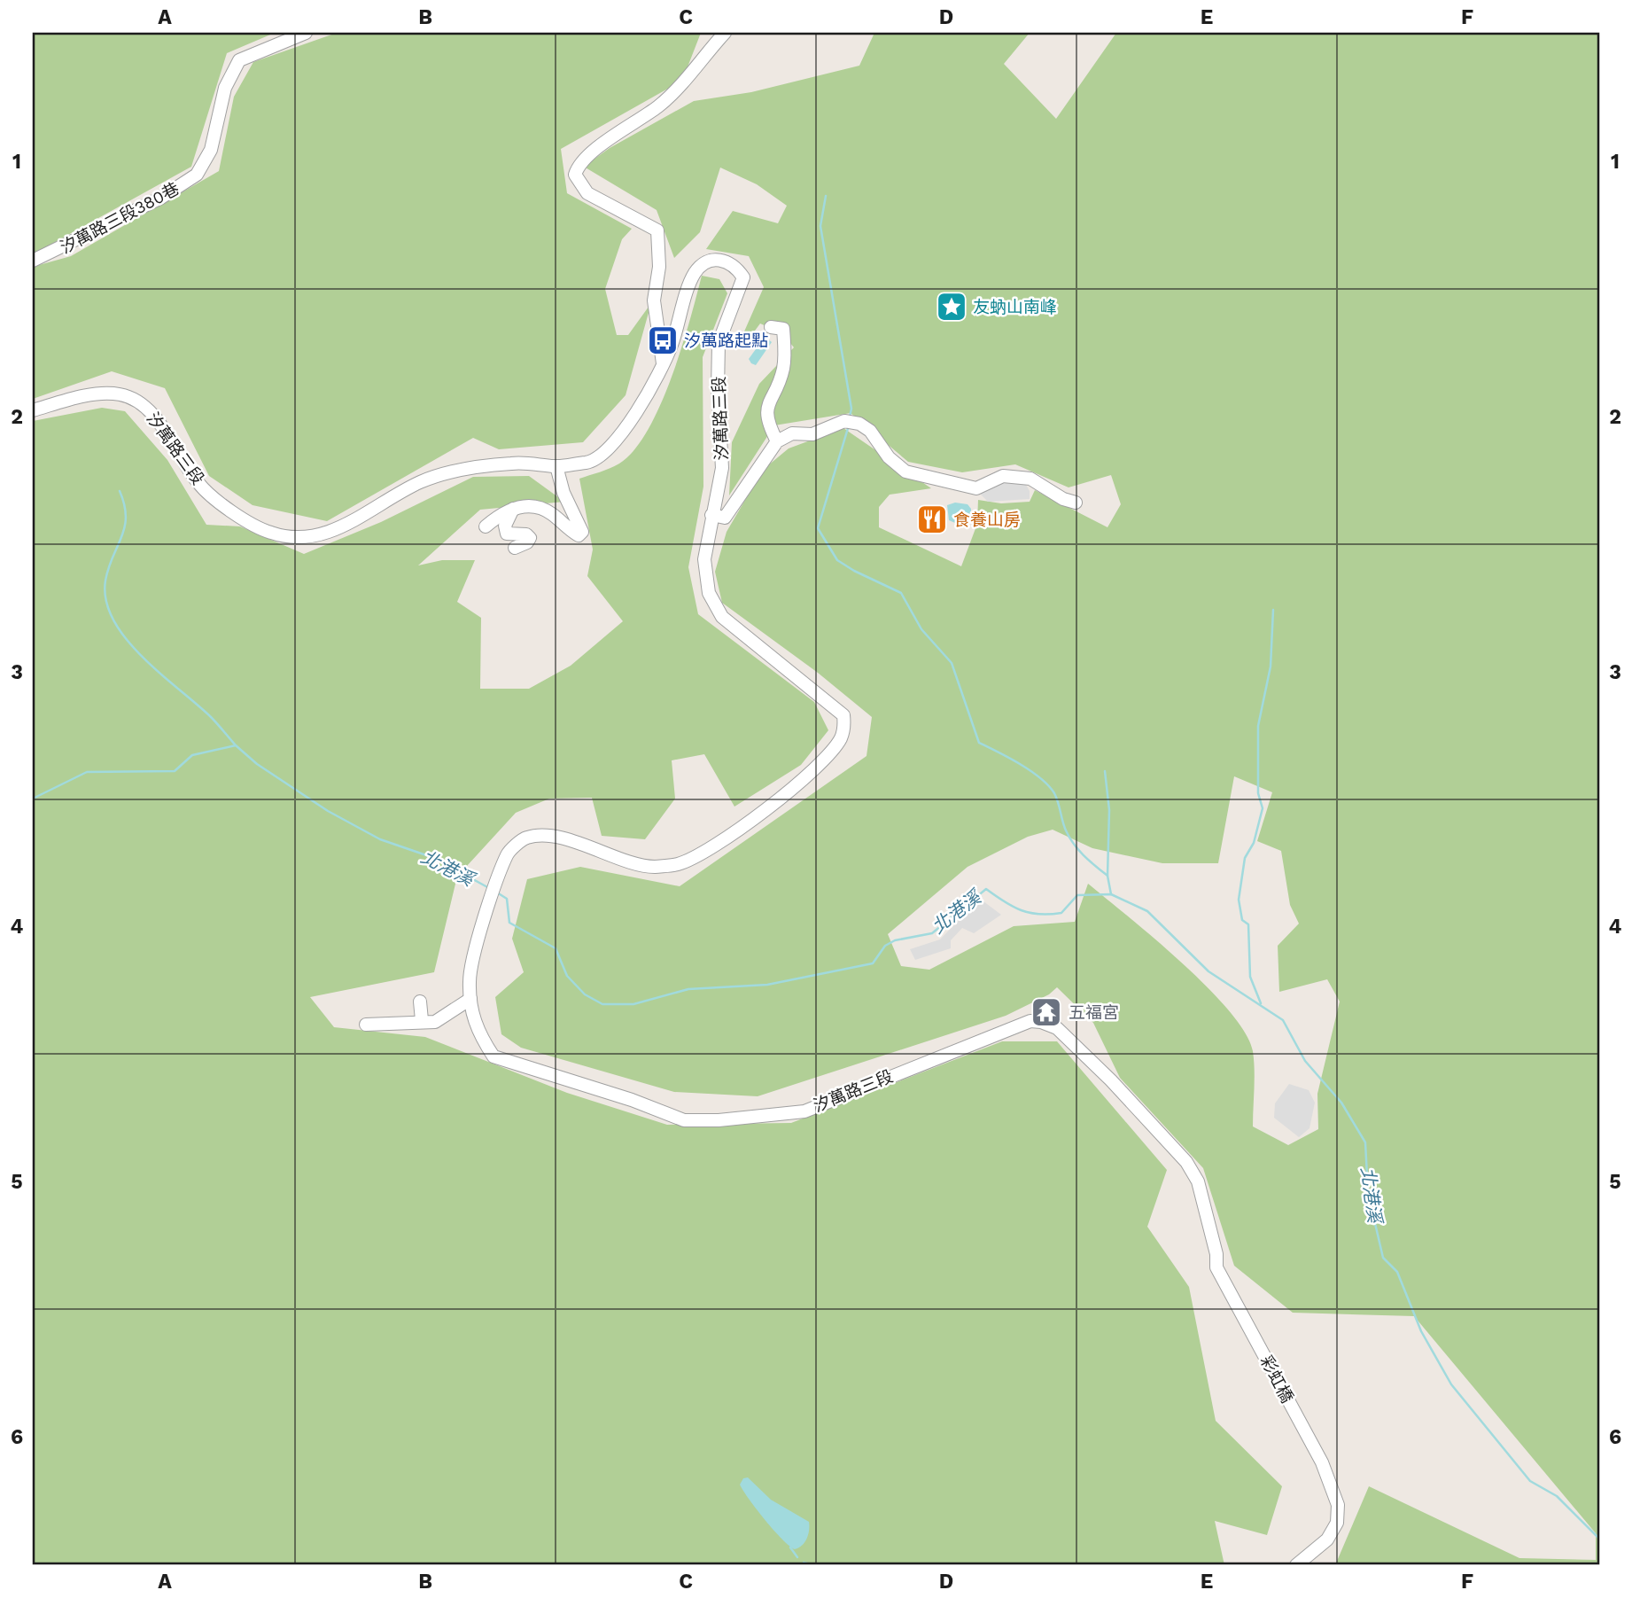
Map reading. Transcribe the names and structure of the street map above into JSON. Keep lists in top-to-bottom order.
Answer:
{
  "streets": {
    "street": ["汐萬路三段380巷", "汐萬路三段", "彩虹橋"]
  },
  "crossings": [
    ["汐萬路三段", "彩虹橋"]
  ],
  "water": ["北港溪"],
  "places": {
    "place": ["友蚋山南峰"],
    "bus stop": ["汐萬路起點"],
    "restaurant": ["食養山房"],
    "temple": ["五福宮"]
  },
  "grid": {
    "columns": [
      "A",
      "B",
      "C",
      "D",
      "E",
      "F"
    ],
    "rows": [
      "1",
      "2",
      "3",
      "4",
      "5",
      "6"
    ]
  }
}
